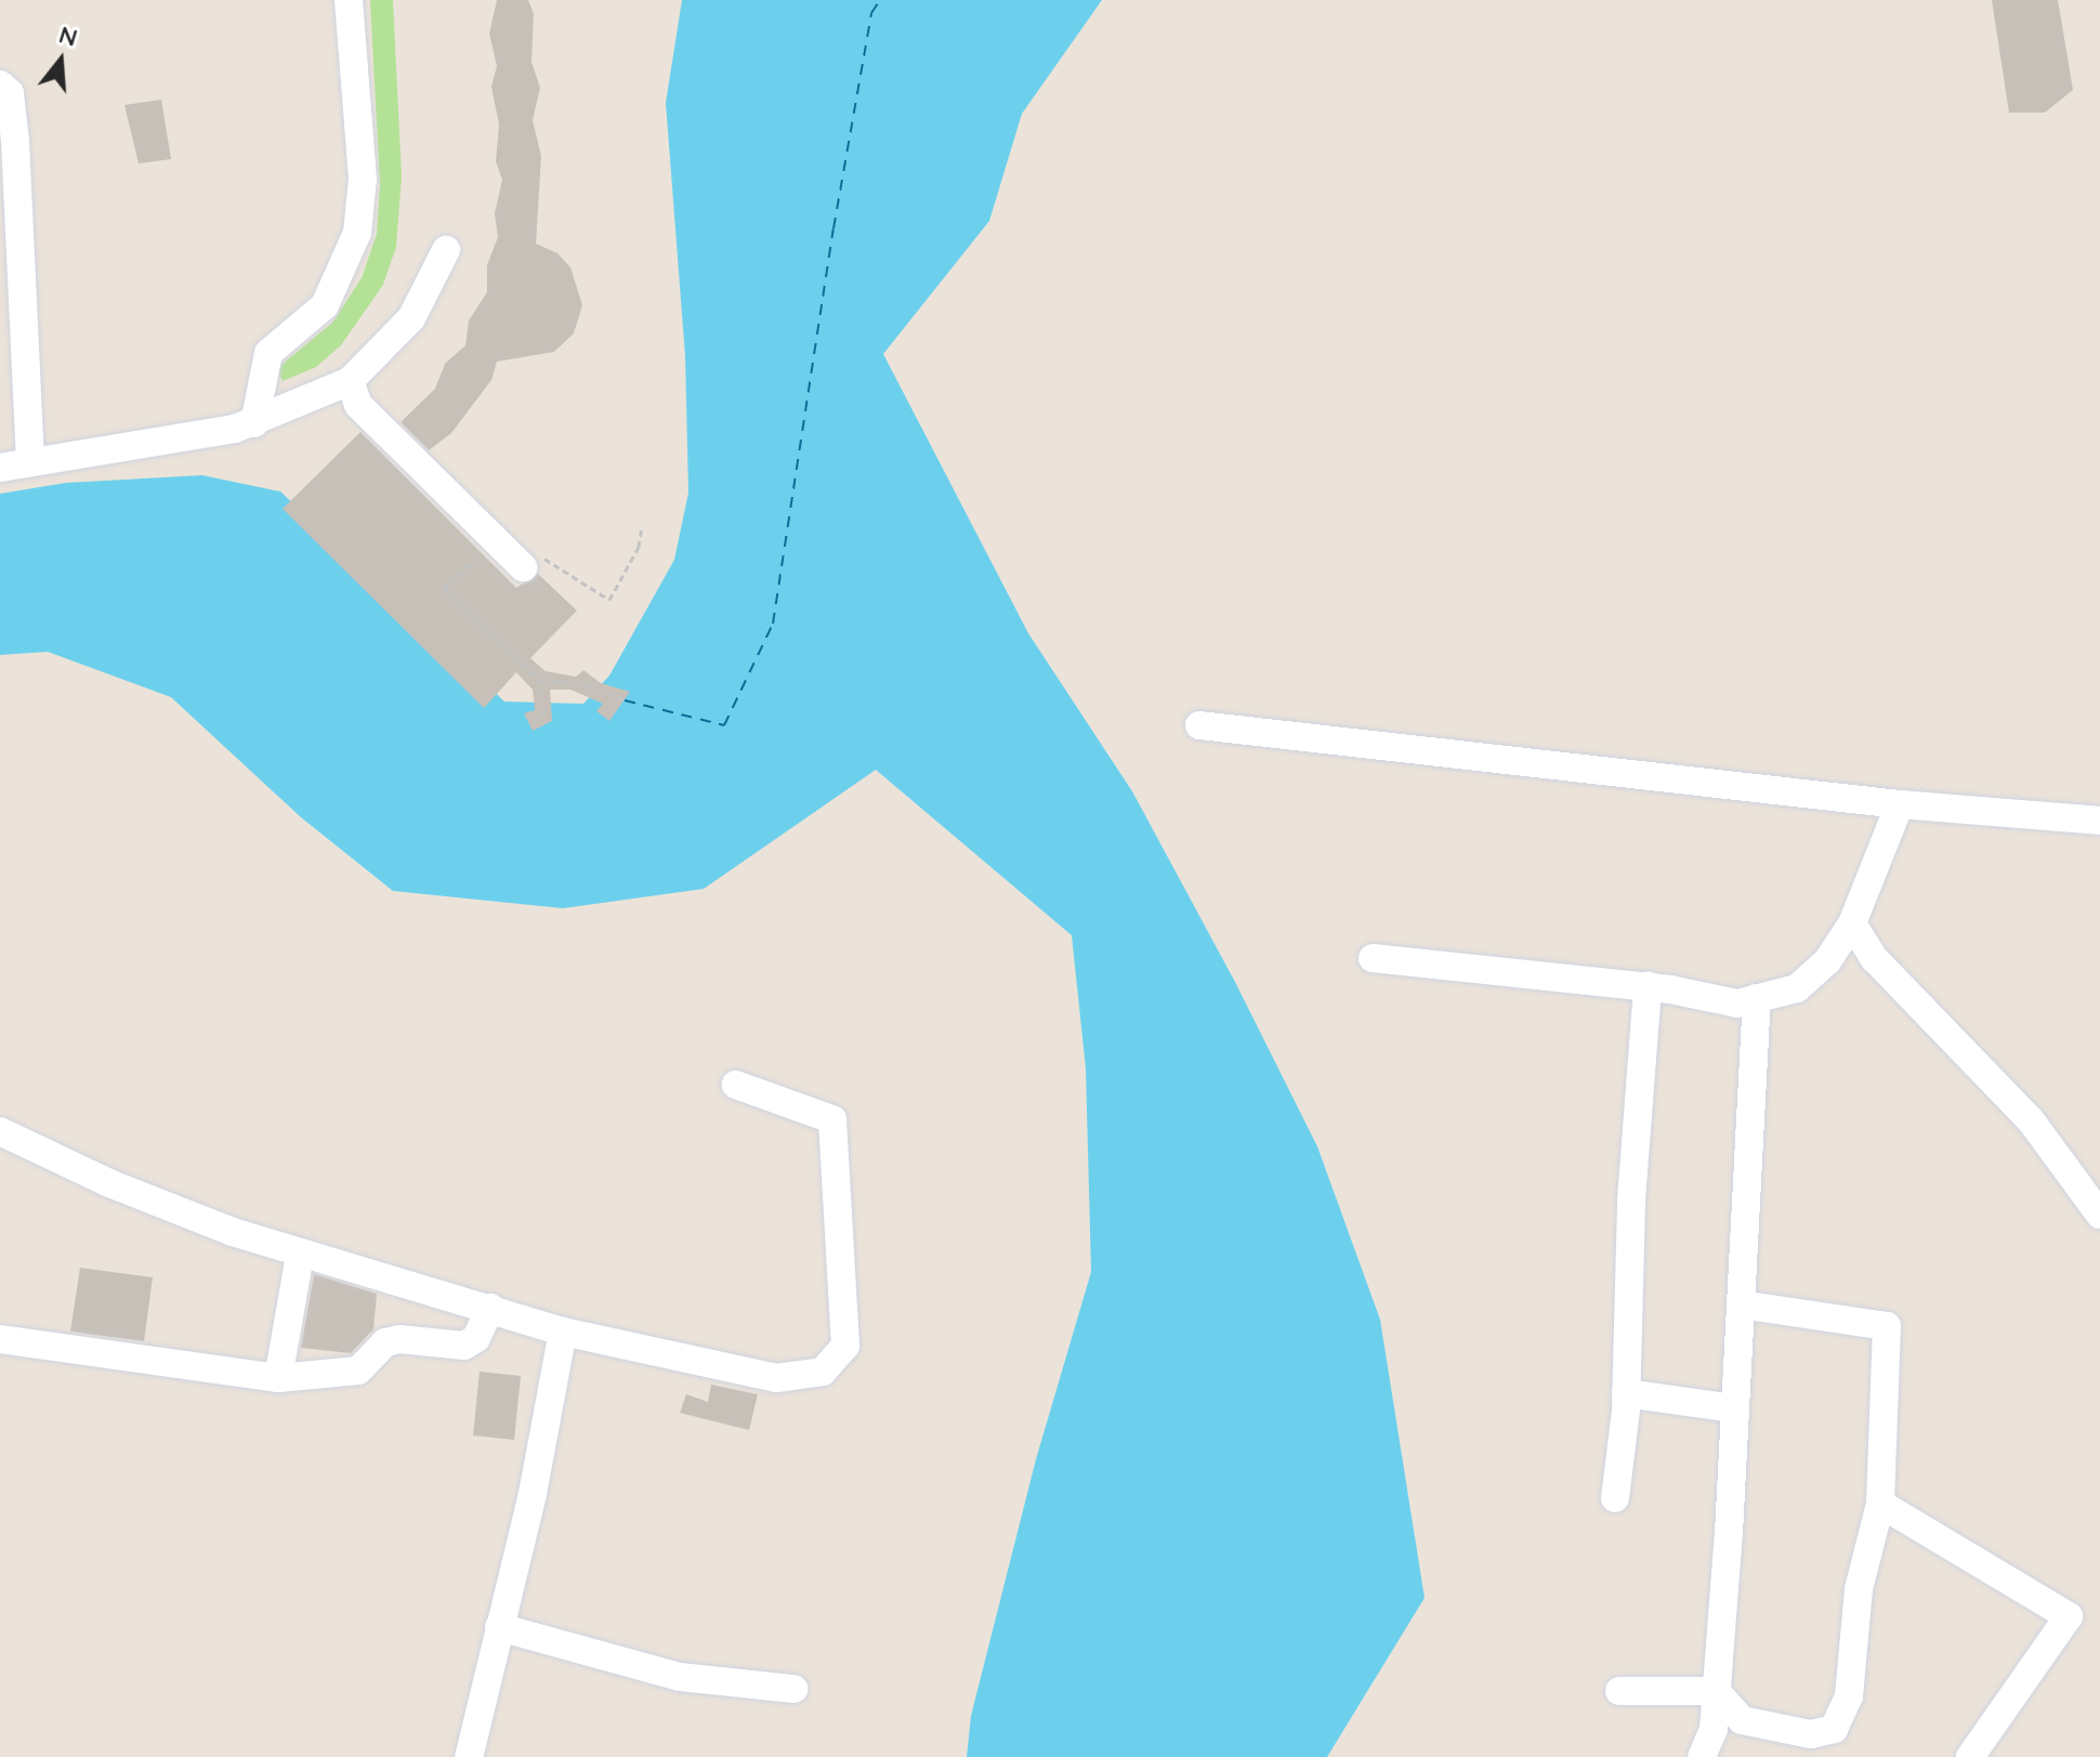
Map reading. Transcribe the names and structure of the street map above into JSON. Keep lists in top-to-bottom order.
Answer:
{
  "north": "top"
}
